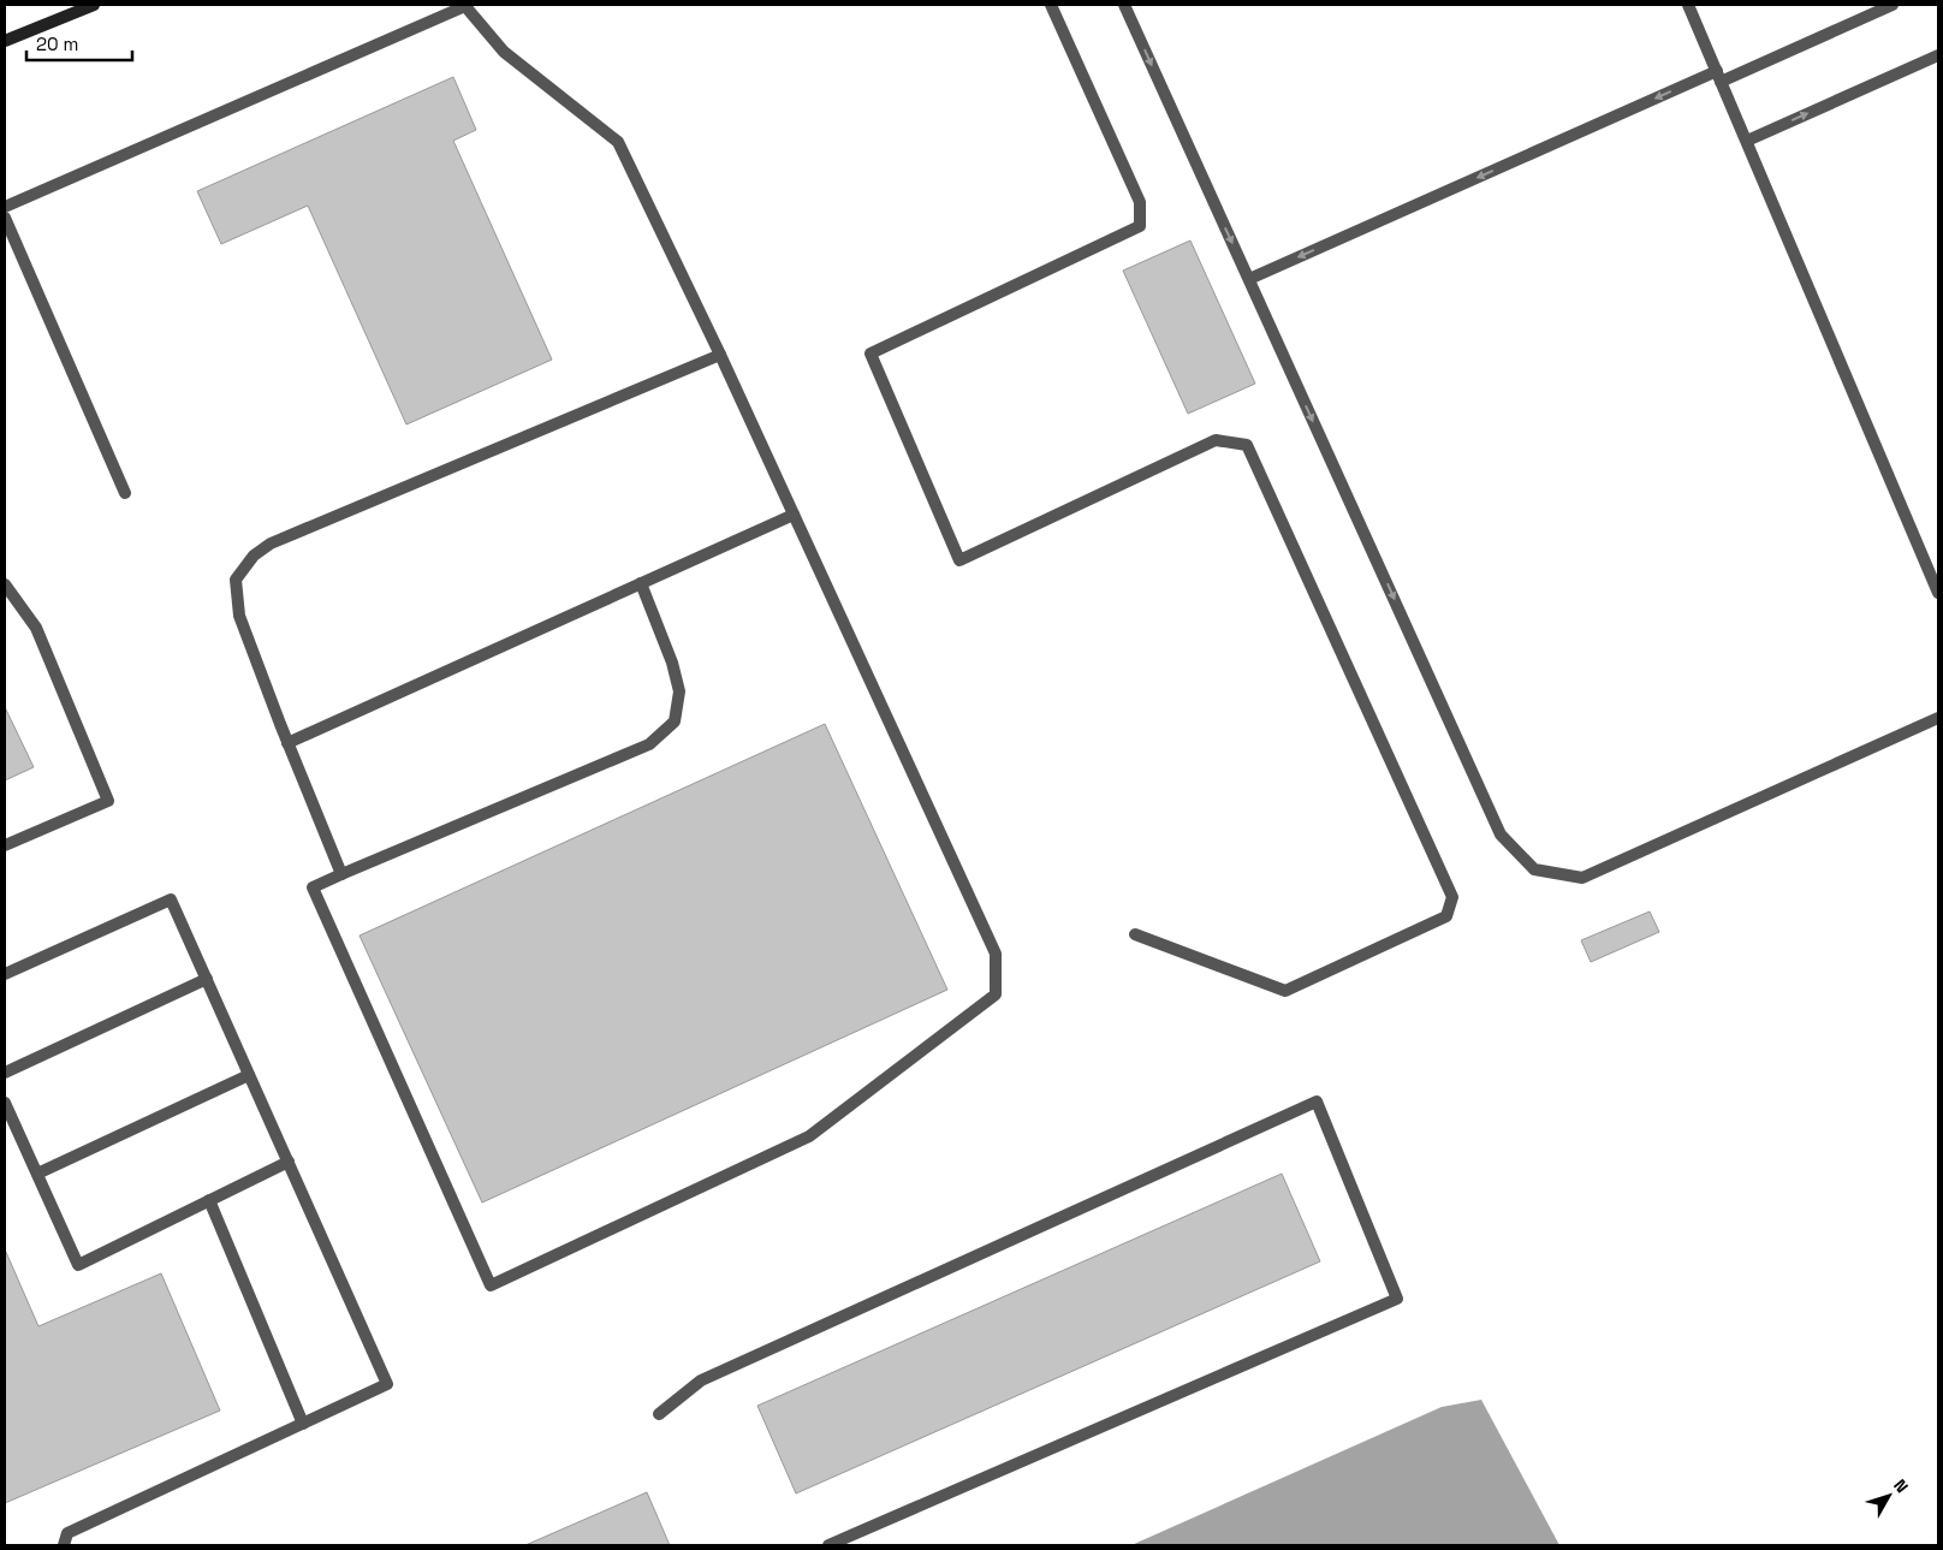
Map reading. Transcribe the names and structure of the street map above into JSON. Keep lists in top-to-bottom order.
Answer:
{
  "scale_bar": "20 m",
  "north": "top right"
}
